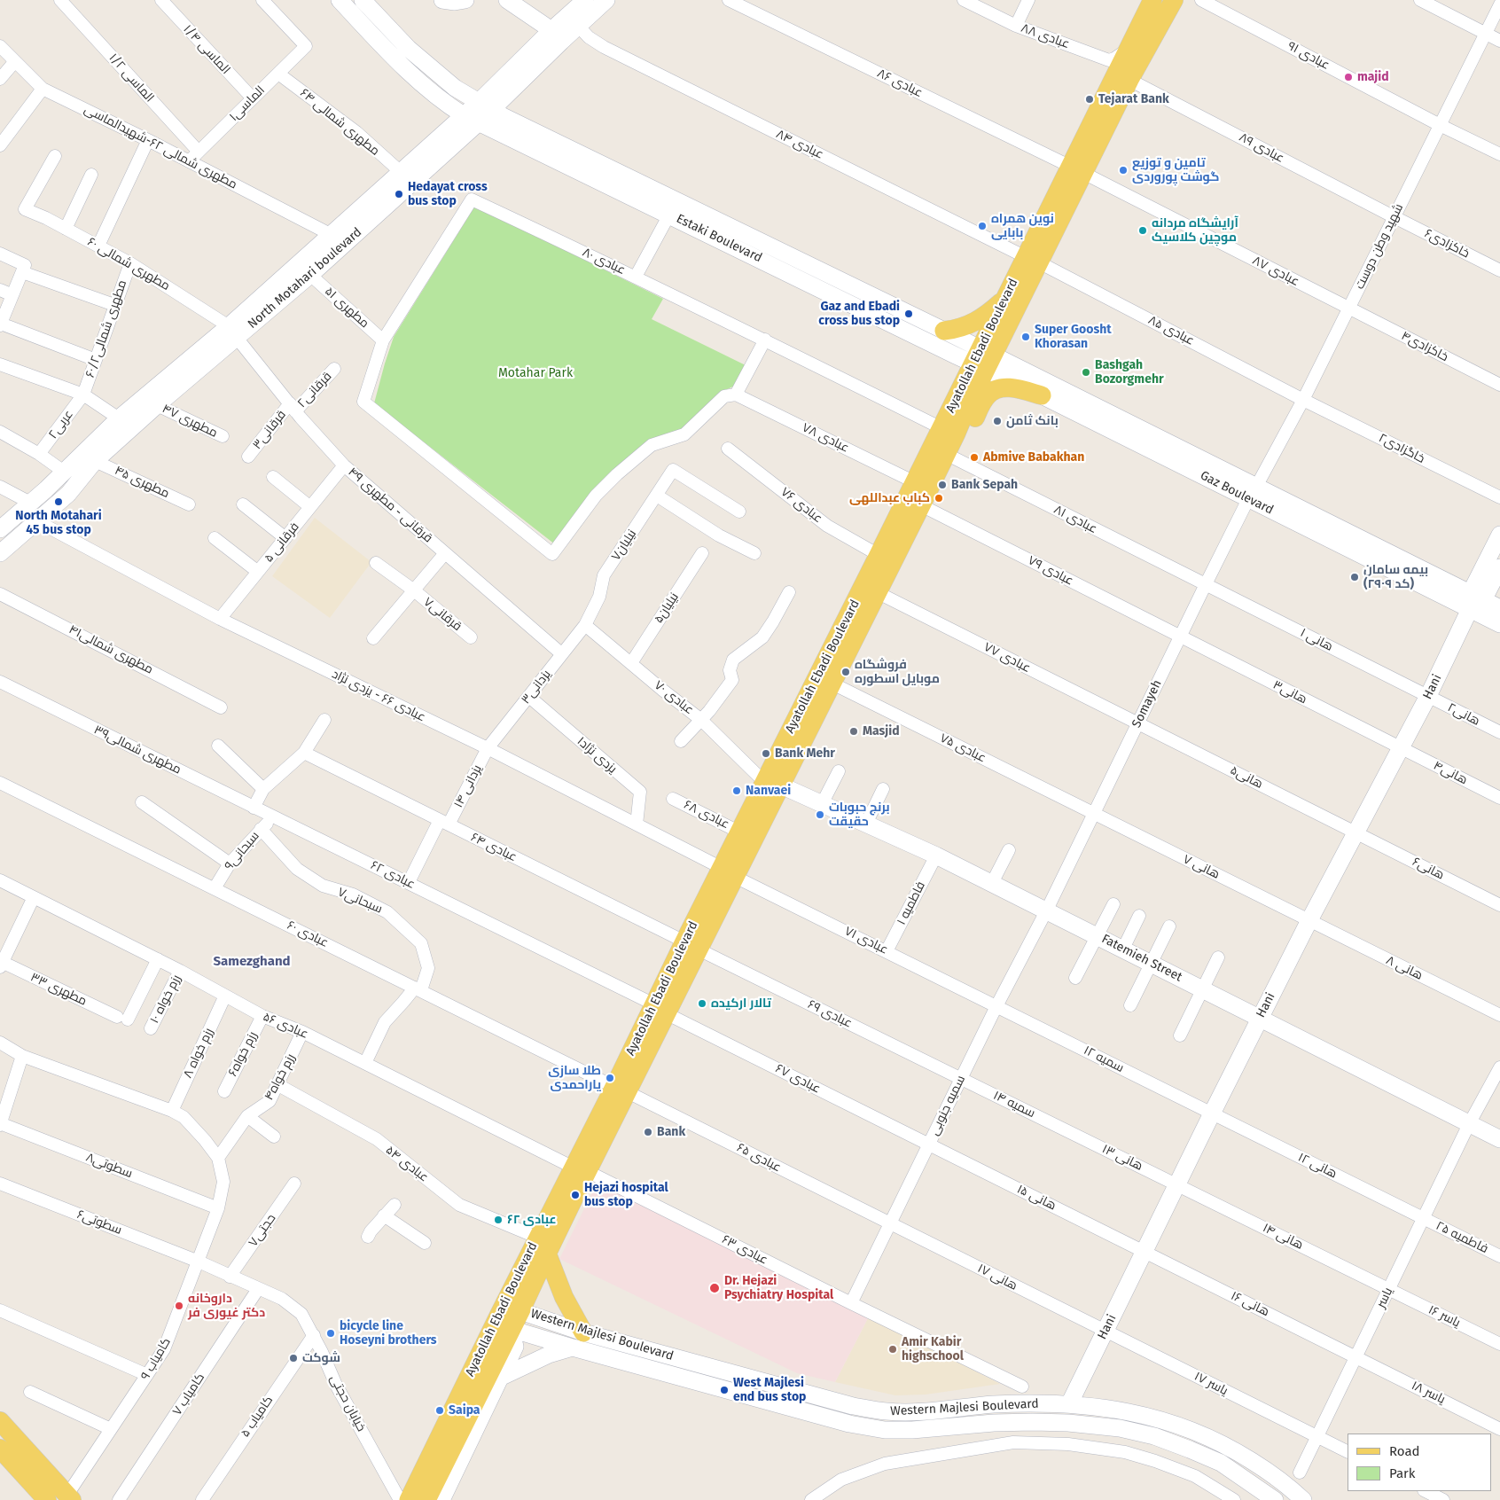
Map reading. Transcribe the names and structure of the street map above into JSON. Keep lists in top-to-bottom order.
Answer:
{
  "streets": {
    "main road": [
      "Estaki Boulevard",
      "North Motahari boulevard",
      "Ayatollah Ebadi Boulevard",
      "Gaz Boulevard",
      "Hani",
      "Fatemieh Street",
      "Western Majlesi Boulevard"
    ],
    "street": [
      "عبادی ۸۸",
      "الماسی ۱/۴",
      "عبادی ۹۱",
      "الماسی ۱/۲",
      "عبادی ۸۶",
      "الماسی۱",
      "مطهری شمالی ۶۴",
      "عبادی ۸۴",
      "مطهری شمالی ۶۲-شهیدالماسی",
      "عبادی ۸۹",
      "خاکزادی۶",
      "شهید وطن دوست",
      "عبادی ۸۰",
      "مطهری شمالی ۶۰",
      "عبادی ۸۷",
      "مطهری ۵۱",
      "مطهری شمالی۶۰/۲",
      "عبادی ۸۵",
      "خاکزادی۴",
      "قرقانی۲",
      "مطهری ۴۷",
      "عربی۲",
      "قرقانی۳",
      "عبادی ۷۸",
      "خاگزادی۲",
      "مطهری ۴۵",
      "قرقانی - مطهری ۴۹",
      "عبادی ۷۶",
      "عبادی ۸۱",
      "فرقانی ۵",
      "نیلیان۷",
      "عبادی ۷۹",
      "نیلیان۵",
      "قرقانی۷",
      "هانی ۱",
      "مطهری شمالی۴۱",
      "عبادی ۷۷",
      "یزدانی۳",
      "هانی۳",
      "عبادی ۶۶ - یزدی نژاد",
      "عبادی ۷۰",
      "Somayeh",
      "هانی۲",
      "عبادی ۷۵",
      "مطهری شمالی۳۹",
      "یزدی نژاد۱",
      "هانی۴",
      "هانی۵",
      "یزدانی ۱۴",
      "عبادی ۶۸",
      "عبادی ۶۴",
      "سبحانی۹",
      "هانی ۷",
      "هانی۶",
      "عبادی ۶۲",
      "سبحانی۷",
      "فاطمیه ۱",
      "عبادی ۶۰",
      "عبادی ۷۱",
      "هانی ۸",
      "مطهری ۳۳",
      "رزم خواه ۱۰",
      "عبادی ۶۹",
      "عبادی ۵۶",
      "رزم خواه ۸",
      "رزم خواه۶",
      "سمیه ۱۲",
      "رزم خواه۴",
      "عبادی ۶۷",
      "سمیه ۱۴",
      "سمیه جنوبی",
      "عبادی ۶۵",
      "هانی ۱۳",
      "عبادی ۵۴",
      "سطوتی۸",
      "هانی ۱۲",
      "هانی ۱۵",
      "سطوتی۶",
      "حجتی۷",
      "هانی ۱۴",
      "فاطمیه ۲۵",
      "عبادی ۶۳",
      "هانی ۱۷",
      "یاسر",
      "هانی ۱۶",
      "یاسر ۱۶",
      "کامیاب ۹",
      "یاسر ۱۷",
      "یاسر ۱۸",
      "کامیاب ۷",
      "خیابان حجتی",
      "کامیاب ۵"
    ]
  },
  "crossings": [
    ["الماسی ۱/۴", "الماسی۱"],
    ["عبادی ۹۱", "شهید وطن دوست"],
    ["الماسی ۱/۲", "الماسی۱"],
    ["عبادی ۸۶", "عبادی ۸۷"],
    ["عبادی ۸۶", "Ayatollah Ebadi Boulevard"],
    ["الماسی۱", "مطهری شمالی ۶۴"],
    ["الماسی۱", "مطهری شمالی ۶۲-شهیدالماسی"],
    ["مطهری شمالی ۶۴", "North Motahari boulevard"],
    ["عبادی ۸۴", "North Motahari boulevard"],
    ["عبادی ۸۴", "عبادی ۸۵"],
    ["عبادی ۸۴", "Ayatollah Ebadi Boulevard"],
    ["مطهری شمالی ۶۲-شهیدالماسی", "North Motahari boulevard"],
    ["عبادی ۸۹", "خاکزادی۶"],
    ["عبادی ۸۹", "شهید وطن دوست"],
    ["عبادی ۸۹", "Ayatollah Ebadi Boulevard"],
    ["Estaki Boulevard", "North Motahari boulevard"],
    ["Estaki Boulevard", "Ayatollah Ebadi Boulevard"],
    ["Estaki Boulevard", "Gaz Boulevard"],
    ["خاکزادی۶", "شهید وطن دوست"],
    ["شهید وطن دوست", "عبادی ۸۷"],
    ["شهید وطن دوست", "عبادی ۸۵"],
    ["شهید وطن دوست", "خاکزادی۴"],
    ["شهید وطن دوست", "خاگزادی۲"],
    ["شهید وطن دوست", "Gaz Boulevard"],
    ["شهید وطن دوست", "Somayeh"],
    ["عبادی ۸۰", "مطهری ۵۱"],
    ["عبادی ۸۰", "Ayatollah Ebadi Boulevard"],
    ["عبادی ۸۰", "عبادی ۷۸"],
    ["مطهری شمالی ۶۰", "North Motahari boulevard"],
    ["مطهری شمالی ۶۰", "مطهری شمالی۶۰/۲"],
    ["مطهری شمالی ۶۰", "قرقانی - مطهری ۴۹"],
    ["عبادی ۸۷", "Ayatollah Ebadi Boulevard"],
    ["عبادی ۸۷", "خاکزادی۴"],
    ["North Motahari boulevard", "مطهری ۵۱"],
    ["North Motahari boulevard", "مطهری ۴۷"],
    ["North Motahari boulevard", "مطهری ۴۵"],
    ["North Motahari boulevard", "قرقانی - مطهری ۴۹"],
    ["North Motahari boulevard", "عبادی ۶۶ - یزدی نژاد"],
    ["مطهری شمالی۶۰/۲", "عربی۲"],
    ["عبادی ۸۵", "Ayatollah Ebadi Boulevard"],
    ["عبادی ۸۵", "خاگزادی۲"],
    ["Ayatollah Ebadi Boulevard", "عبادی ۷۸"],
    ["Ayatollah Ebadi Boulevard", "Gaz Boulevard"],
    ["Ayatollah Ebadi Boulevard", "عبادی ۷۶"],
    ["Ayatollah Ebadi Boulevard", "عبادی ۸۱"],
    ["Ayatollah Ebadi Boulevard", "عبادی ۷۹"],
    ["Ayatollah Ebadi Boulevard", "عبادی ۷۷"],
    ["Ayatollah Ebadi Boulevard", "عبادی ۶۶ - یزدی نژاد"],
    ["Ayatollah Ebadi Boulevard", "عبادی ۷۵"],
    ["Ayatollah Ebadi Boulevard", "عبادی ۶۸"],
    ["Ayatollah Ebadi Boulevard", "عبادی ۶۴"],
    ["Ayatollah Ebadi Boulevard", "عبادی ۶۲"],
    ["Ayatollah Ebadi Boulevard", "عبادی ۶۰"],
    ["Ayatollah Ebadi Boulevard", "عبادی ۷۱"],
    ["Ayatollah Ebadi Boulevard", "Fatemieh Street"],
    ["Ayatollah Ebadi Boulevard", "عبادی ۶۹"],
    ["Ayatollah Ebadi Boulevard", "عبادی ۵۶"],
    ["Ayatollah Ebadi Boulevard", "عبادی ۶۷"],
    ["Ayatollah Ebadi Boulevard", "عبادی ۶۵"],
    ["Ayatollah Ebadi Boulevard", "عبادی ۵۴"],
    ["Ayatollah Ebadi Boulevard", "عبادی ۶۳"],
    ["Ayatollah Ebadi Boulevard", "Western Majlesi Boulevard"],
    ["قرقانی۲", "قرقانی۳"],
    ["قرقانی۲", "قرقانی - مطهری ۴۹"],
    ["قرقانی۳", "قرقانی - مطهری ۴۹"],
    ["Gaz Boulevard", "Hani"],
    ["Gaz Boulevard", "Somayeh"],
    ["قرقانی - مطهری ۴۹", "فرقانی ۵"],
    ["قرقانی - مطهری ۴۹", "قرقانی۷"],
    ["قرقانی - مطهری ۴۹", "یزدانی۳"],
    ["عبادی ۸۱", "هانی ۱"],
    ["عبادی ۸۱", "Somayeh"],
    ["فرقانی ۵", "عبادی ۶۶ - یزدی نژاد"],
    ["نیلیان۷", "یزدانی۳"],
    ["نیلیان۷", "عبادی ۷۰"],
    ["عبادی ۷۹", "هانی۳"],
    ["عبادی ۷۹", "Somayeh"],
    ["نیلیان۵", "عبادی ۷۰"],
    ["هانی ۱", "Hani"],
    ["هانی ۱", "Somayeh"],
    ["هانی ۱", "هانی۲"],
    ["عبادی ۷۷", "Somayeh"],
    ["عبادی ۷۷", "هانی۵"],
    ["یزدانی۳", "عبادی ۶۶ - یزدی نژاد"],
    ["یزدانی۳", "عبادی ۷۰"],
    ["یزدانی۳", "یزدی نژاد۱"],
    ["یزدانی۳", "یزدانی ۱۴"],
    ["Hani", "هانی۳"],
    ["Hani", "هانی۲"],
    ["Hani", "هانی۴"],
    ["Hani", "هانی۵"],
    ["Hani", "هانی ۷"],
    ["Hani", "هانی۶"],
    ["Hani", "Fatemieh Street"],
    ["Hani", "هانی ۸"],
    ["Hani", "سمیه ۱۲"],
    ["Hani", "هانی ۱۳"],
    ["Hani", "هانی ۱۲"],
    ["Hani", "هانی ۱۵"],
    ["Hani", "هانی ۱۴"],
    ["Hani", "هانی ۱۷"],
    ["Hani", "هانی ۱۶"],
    ["Hani", "Western Majlesi Boulevard"],
    ["Hani", "یاسر ۱۷"],
    ["هانی۳", "Somayeh"],
    ["هانی۳", "هانی۴"],
    ["عبادی ۶۶ - یزدی نژاد", "یزدی نژاد۱"],
    ["عبادی ۶۶ - یزدی نژاد", "یزدانی ۱۴"],
    ["عبادی ۶۶ - یزدی نژاد", "عبادی ۷۱"],
    ["Somayeh", "عبادی ۷۵"],
    ["Somayeh", "هانی۵"],
    ["Somayeh", "هانی ۷"],
    ["Somayeh", "Fatemieh Street"],
    ["Somayeh", "سمیه جنوبی"],
    ["عبادی ۷۵", "هانی ۷"],
    ["مطهری شمالی۳۹", "سبحانی۹"],
    ["مطهری شمالی۳۹", "عبادی ۶۲"],
    ["هانی۵", "هانی۶"],
    ["یزدانی ۱۴", "عبادی ۶۴"],
    ["یزدانی ۱۴", "عبادی ۶۲"],
    ["عبادی ۶۴", "عبادی ۶۹"],
    ["سبحانی۹", "عبادی ۶۲"],
    ["سبحانی۹", "سبحانی۷"],
    ["سبحانی۹", "عبادی ۶۰"],
    ["هانی ۷", "هانی ۸"],
    ["عبادی ۶۲", "عبادی ۶۷"],
    ["سبحانی۷", "عبادی ۶۰"],
    ["سبحانی۷", "عبادی ۵۶"],
    ["فاطمیه ۱", "عبادی ۷۱"],
    ["فاطمیه ۱", "Fatemieh Street"],
    ["عبادی ۶۰", "عبادی ۶۵"],
    ["عبادی ۷۱", "سمیه ۱۲"],
    ["عبادی ۷۱", "سمیه جنوبی"],
    ["Fatemieh Street", "سمیه جنوبی"],
    ["Fatemieh Street", "یاسر"],
    ["مطهری ۳۳", "عبادی ۵۶"],
    ["رزم خواه ۱۰", "عبادی ۵۶"],
    ["عبادی ۶۹", "سمیه ۱۴"],
    ["عبادی ۶۹", "سمیه جنوبی"],
    ["عبادی ۵۶", "رزم خواه ۸"],
    ["عبادی ۵۶", "رزم خواه۶"],
    ["عبادی ۵۶", "رزم خواه۴"],
    ["عبادی ۵۶", "عبادی ۶۳"],
    ["سمیه ۱۲", "سمیه جنوبی"],
    ["سمیه ۱۲", "هانی ۱۲"],
    ["رزم خواه۴", "عبادی ۵۴"],
    ["رزم خواه۴", "کامیاب ۹"],
    ["عبادی ۶۷", "سمیه جنوبی"],
    ["عبادی ۶۷", "هانی ۱۵"],
    ["سمیه ۱۴", "سمیه جنوبی"],
    ["سمیه ۱۴", "هانی ۱۳"],
    ["سمیه جنوبی", "عبادی ۶۵"],
    ["سمیه جنوبی", "هانی ۱۵"],
    ["سمیه جنوبی", "عبادی ۶۳"],
    ["سمیه جنوبی", "هانی ۱۷"],
    ["عبادی ۶۵", "هانی ۱۷"],
    ["هانی ۱۳", "هانی ۱۴"],
    ["سطوتی۸", "کامیاب ۹"],
    ["هانی ۱۲", "فاطمیه ۲۵"],
    ["هانی ۱۲", "یاسر"],
    ["هانی ۱۵", "هانی ۱۶"],
    ["سطوتی۶", "کامیاب ۹"],
    ["سطوتی۶", "خیابان حجتی"],
    ["حجتی۷", "خیابان حجتی"],
    ["هانی ۱۴", "یاسر"],
    ["هانی ۱۴", "یاسر ۱۶"],
    ["فاطمیه ۲۵", "یاسر"],
    ["هانی ۱۷", "یاسر ۱۷"],
    ["یاسر", "هانی ۱۶"],
    ["یاسر", "یاسر ۱۶"],
    ["یاسر", "یاسر ۱۷"],
    ["یاسر", "یاسر ۱۸"],
    ["هانی ۱۶", "یاسر ۱۸"],
    ["کامیاب ۹", "خیابان حجتی"],
    ["کامیاب ۷", "خیابان حجتی"],
    ["خیابان حجتی", "کامیاب ۵"]
  ],
  "districts": ["Samezghand"],
  "parks": ["Motahar Park"],
  "places": [
    "majid",
    "Tejarat Bank",
    "تامین و توزیع گوشت پوروردی",
    "Hedayat cross bus stop",
    "نوین همراه بابایی",
    "آرایشگاه مردانه موچین کلاسیک",
    "Gaz and Ebadi cross bus stop",
    "Super Goosht Khorasan",
    "Bashgah Bozorgmehr",
    "بانک ثامن",
    "Abmive Babakhan",
    "Bank Sepah",
    "کباب عبداللهی",
    "North Motahari 45 bus stop",
    "بیمه سامان (کد ۲۹۰۹)",
    "فروشگاه موبایل اسطوره",
    "Masjid",
    "Bank Mehr",
    "Nanvaei",
    "برنج حبوبات حقیقت",
    "تالار ارکیده",
    "طلا سازی یاراحمدی",
    "Bank",
    "Hejazi hospital bus stop",
    "عبادی ۶۲",
    "Dr. Hejazi Psychiatry Hospital",
    "داروخانه دکتر غیوری فر",
    "bicycle line Hoseyni brothers",
    "Amir Kabir highschool",
    "شوكت",
    "West Majlesi end bus stop",
    "Saipa"
  ],
  "legend": ["Road", "Park"]
}
